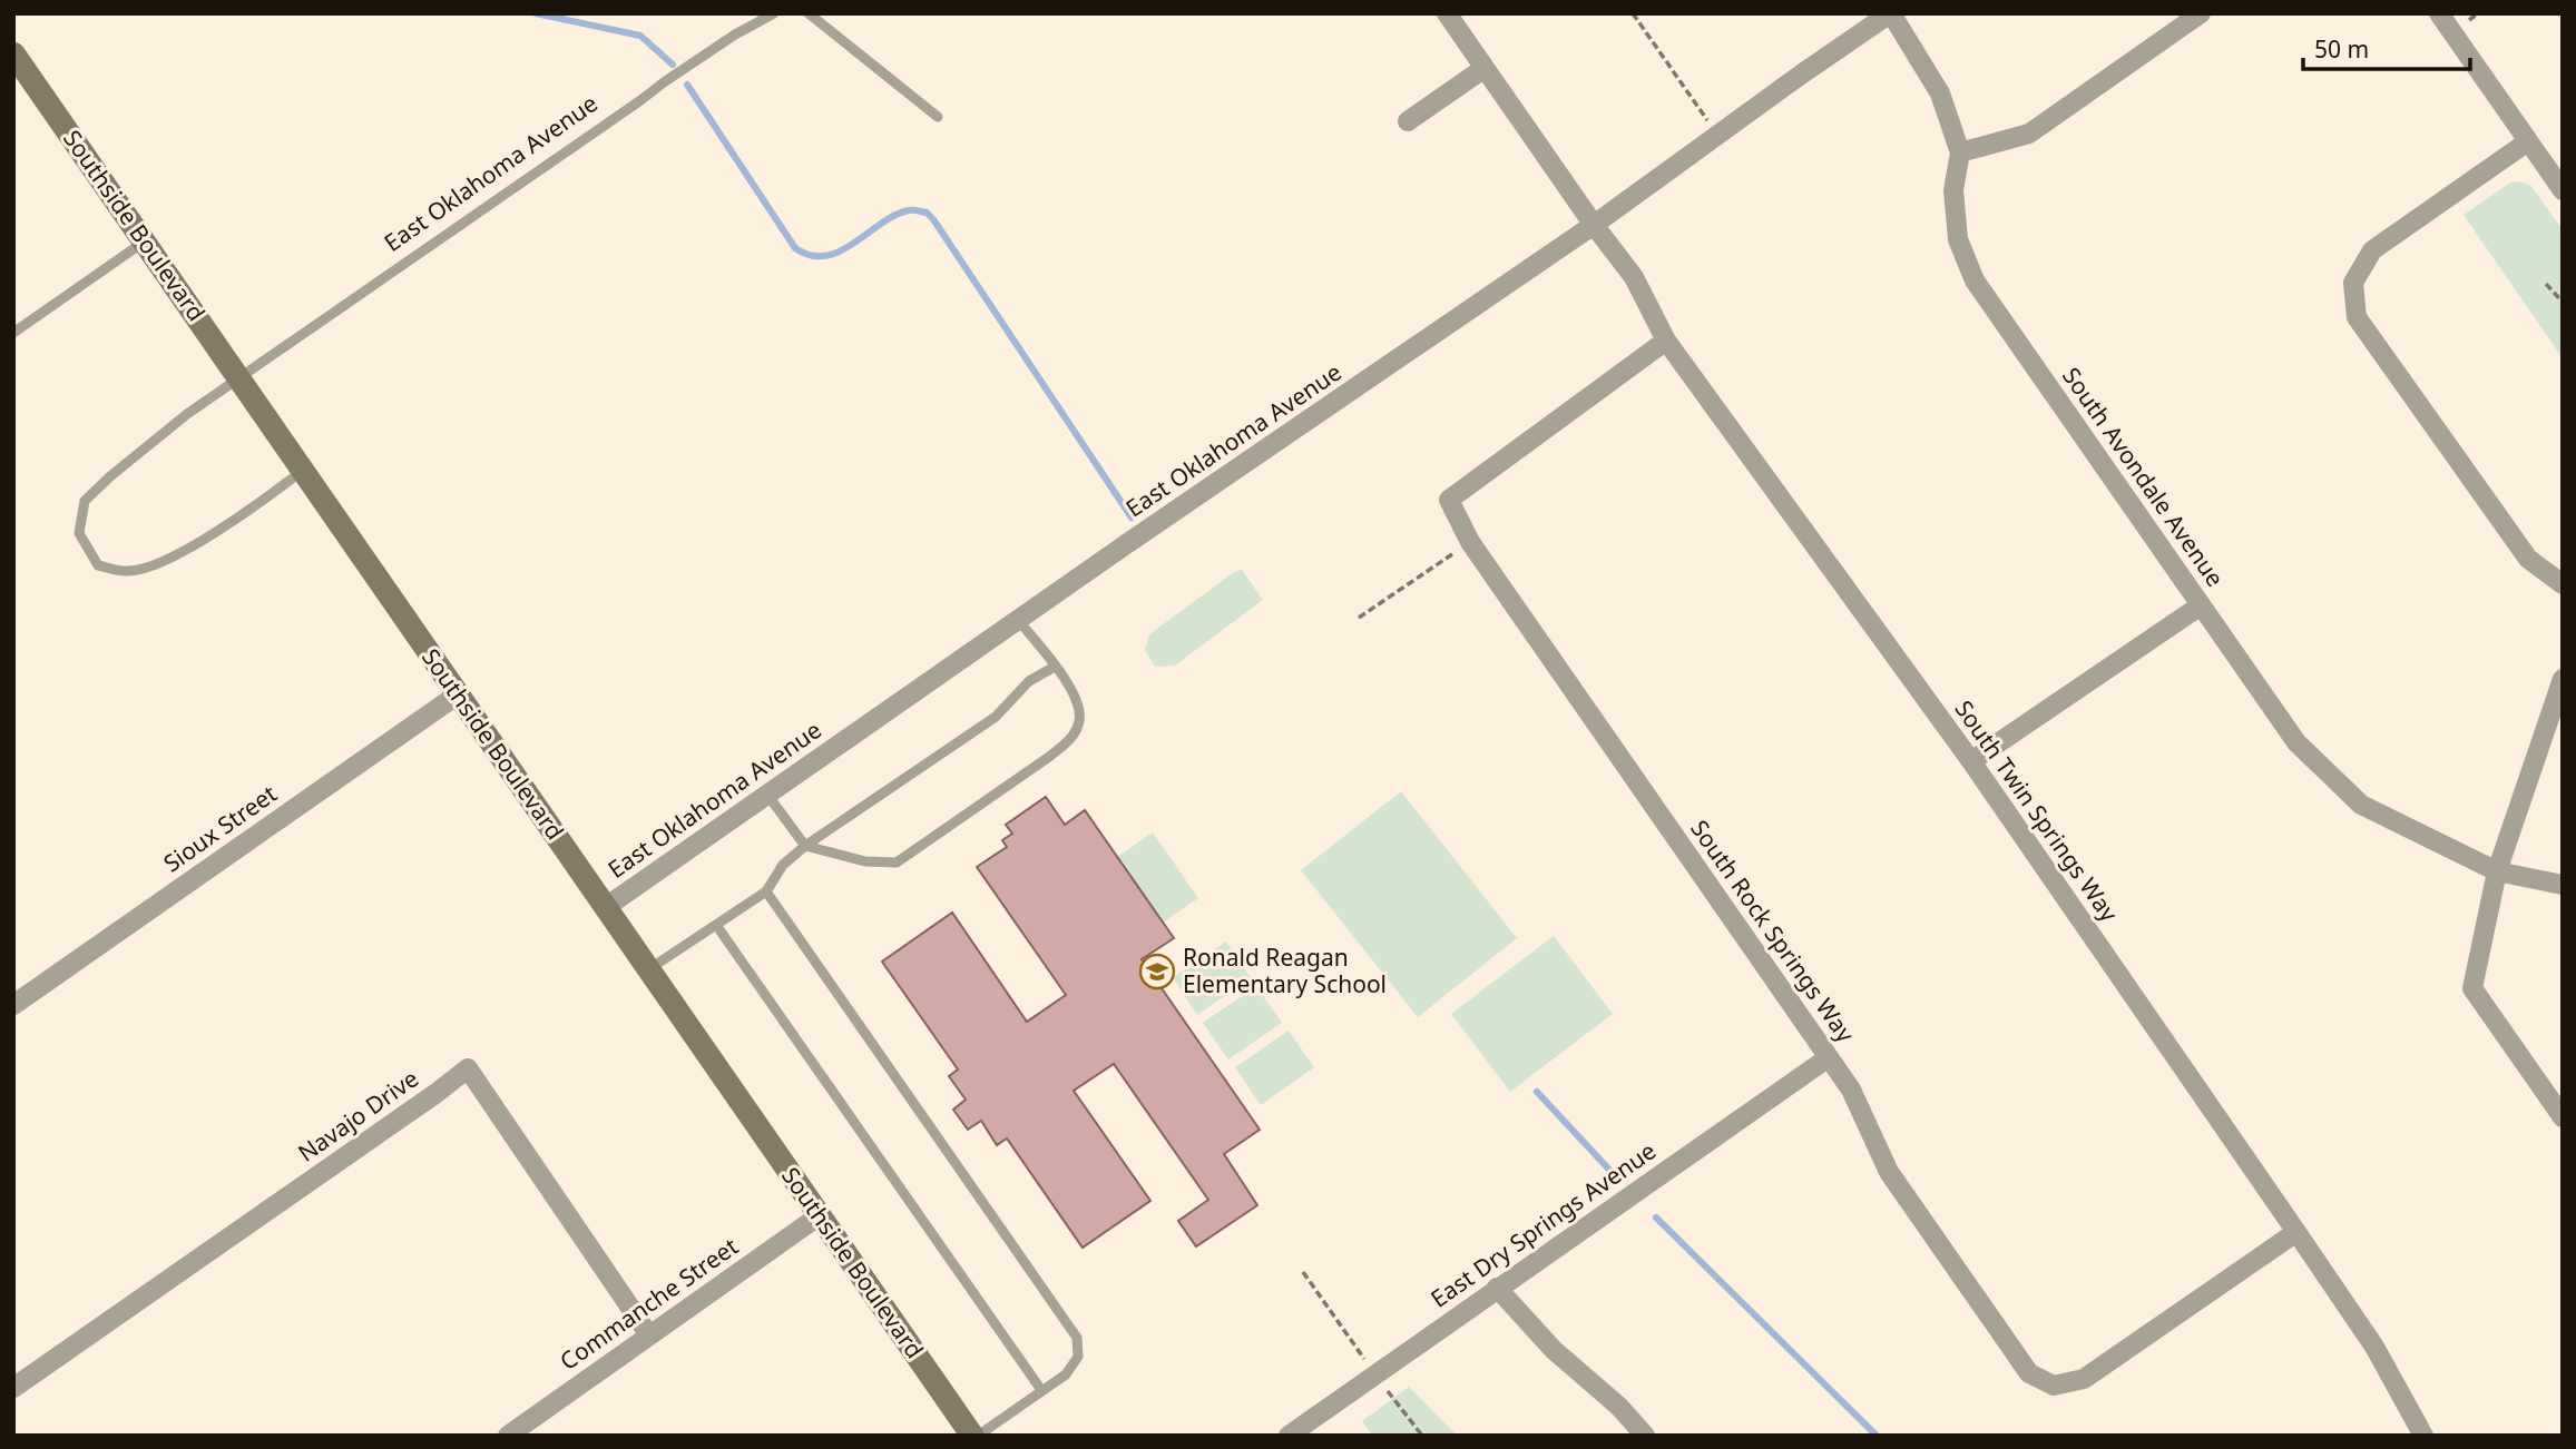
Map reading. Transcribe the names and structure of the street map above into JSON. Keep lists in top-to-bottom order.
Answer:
{
  "streets": {
    "main road": ["Southside Boulevard"],
    "street": [
      "East Oklahoma Avenue",
      "South Avondale Avenue",
      "South Twin Springs Way",
      "Sioux Street",
      "South Rock Springs Way",
      "Navajo Drive",
      "East Dry Springs Avenue",
      "Commanche Street"
    ]
  },
  "crossings": [
    ["East Oklahoma Avenue", "Southside Boulevard"],
    ["East Oklahoma Avenue", "South Avondale Avenue"],
    ["East Oklahoma Avenue", "South Twin Springs Way"],
    ["Southside Boulevard", "Sioux Street"],
    ["Southside Boulevard", "Commanche Street"],
    ["South Twin Springs Way", "South Rock Springs Way"],
    ["South Rock Springs Way", "East Dry Springs Avenue"],
    ["Navajo Drive", "Commanche Street"]
  ],
  "places": {
    "school or university": ["Ronald Reagan Elementary School"]
  },
  "scale_bar": "50 m"
}
